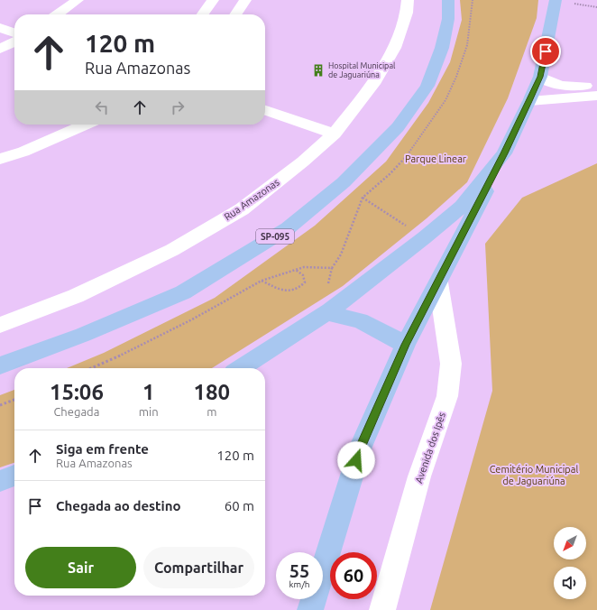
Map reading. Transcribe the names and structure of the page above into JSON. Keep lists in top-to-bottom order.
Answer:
{
  "streets": {
    "main road": ["SP-095"],
    "street": ["Rua Amazonas", "Avenida dos Ipês"]
  },
  "parks": ["Parque Linear", "Cemitério Municipal de Jaguariúna"],
  "places": {
    "building": ["Hospital Municipal de Jaguariúna"]
  },
  "north": "bottom left",
  "page": {
    "turn": ["120 m", "Rua Amazonas"],
    "eta": [
      "15:06",
      "Chegada",
      "1",
      "min",
      "180",
      "m"
    ],
    "list": [
      {
        "name": "Siga em frente",
        "note": "Rua Amazonas",
        "value": "120 m"
      },
      {
        "name": "Chegada ao destino",
        "value": "60 m"
      }
    ],
    "buttons": ["Sair", "Compartilhar"],
    "speed": "55 km/h",
    "limit": "60"
  }
}
